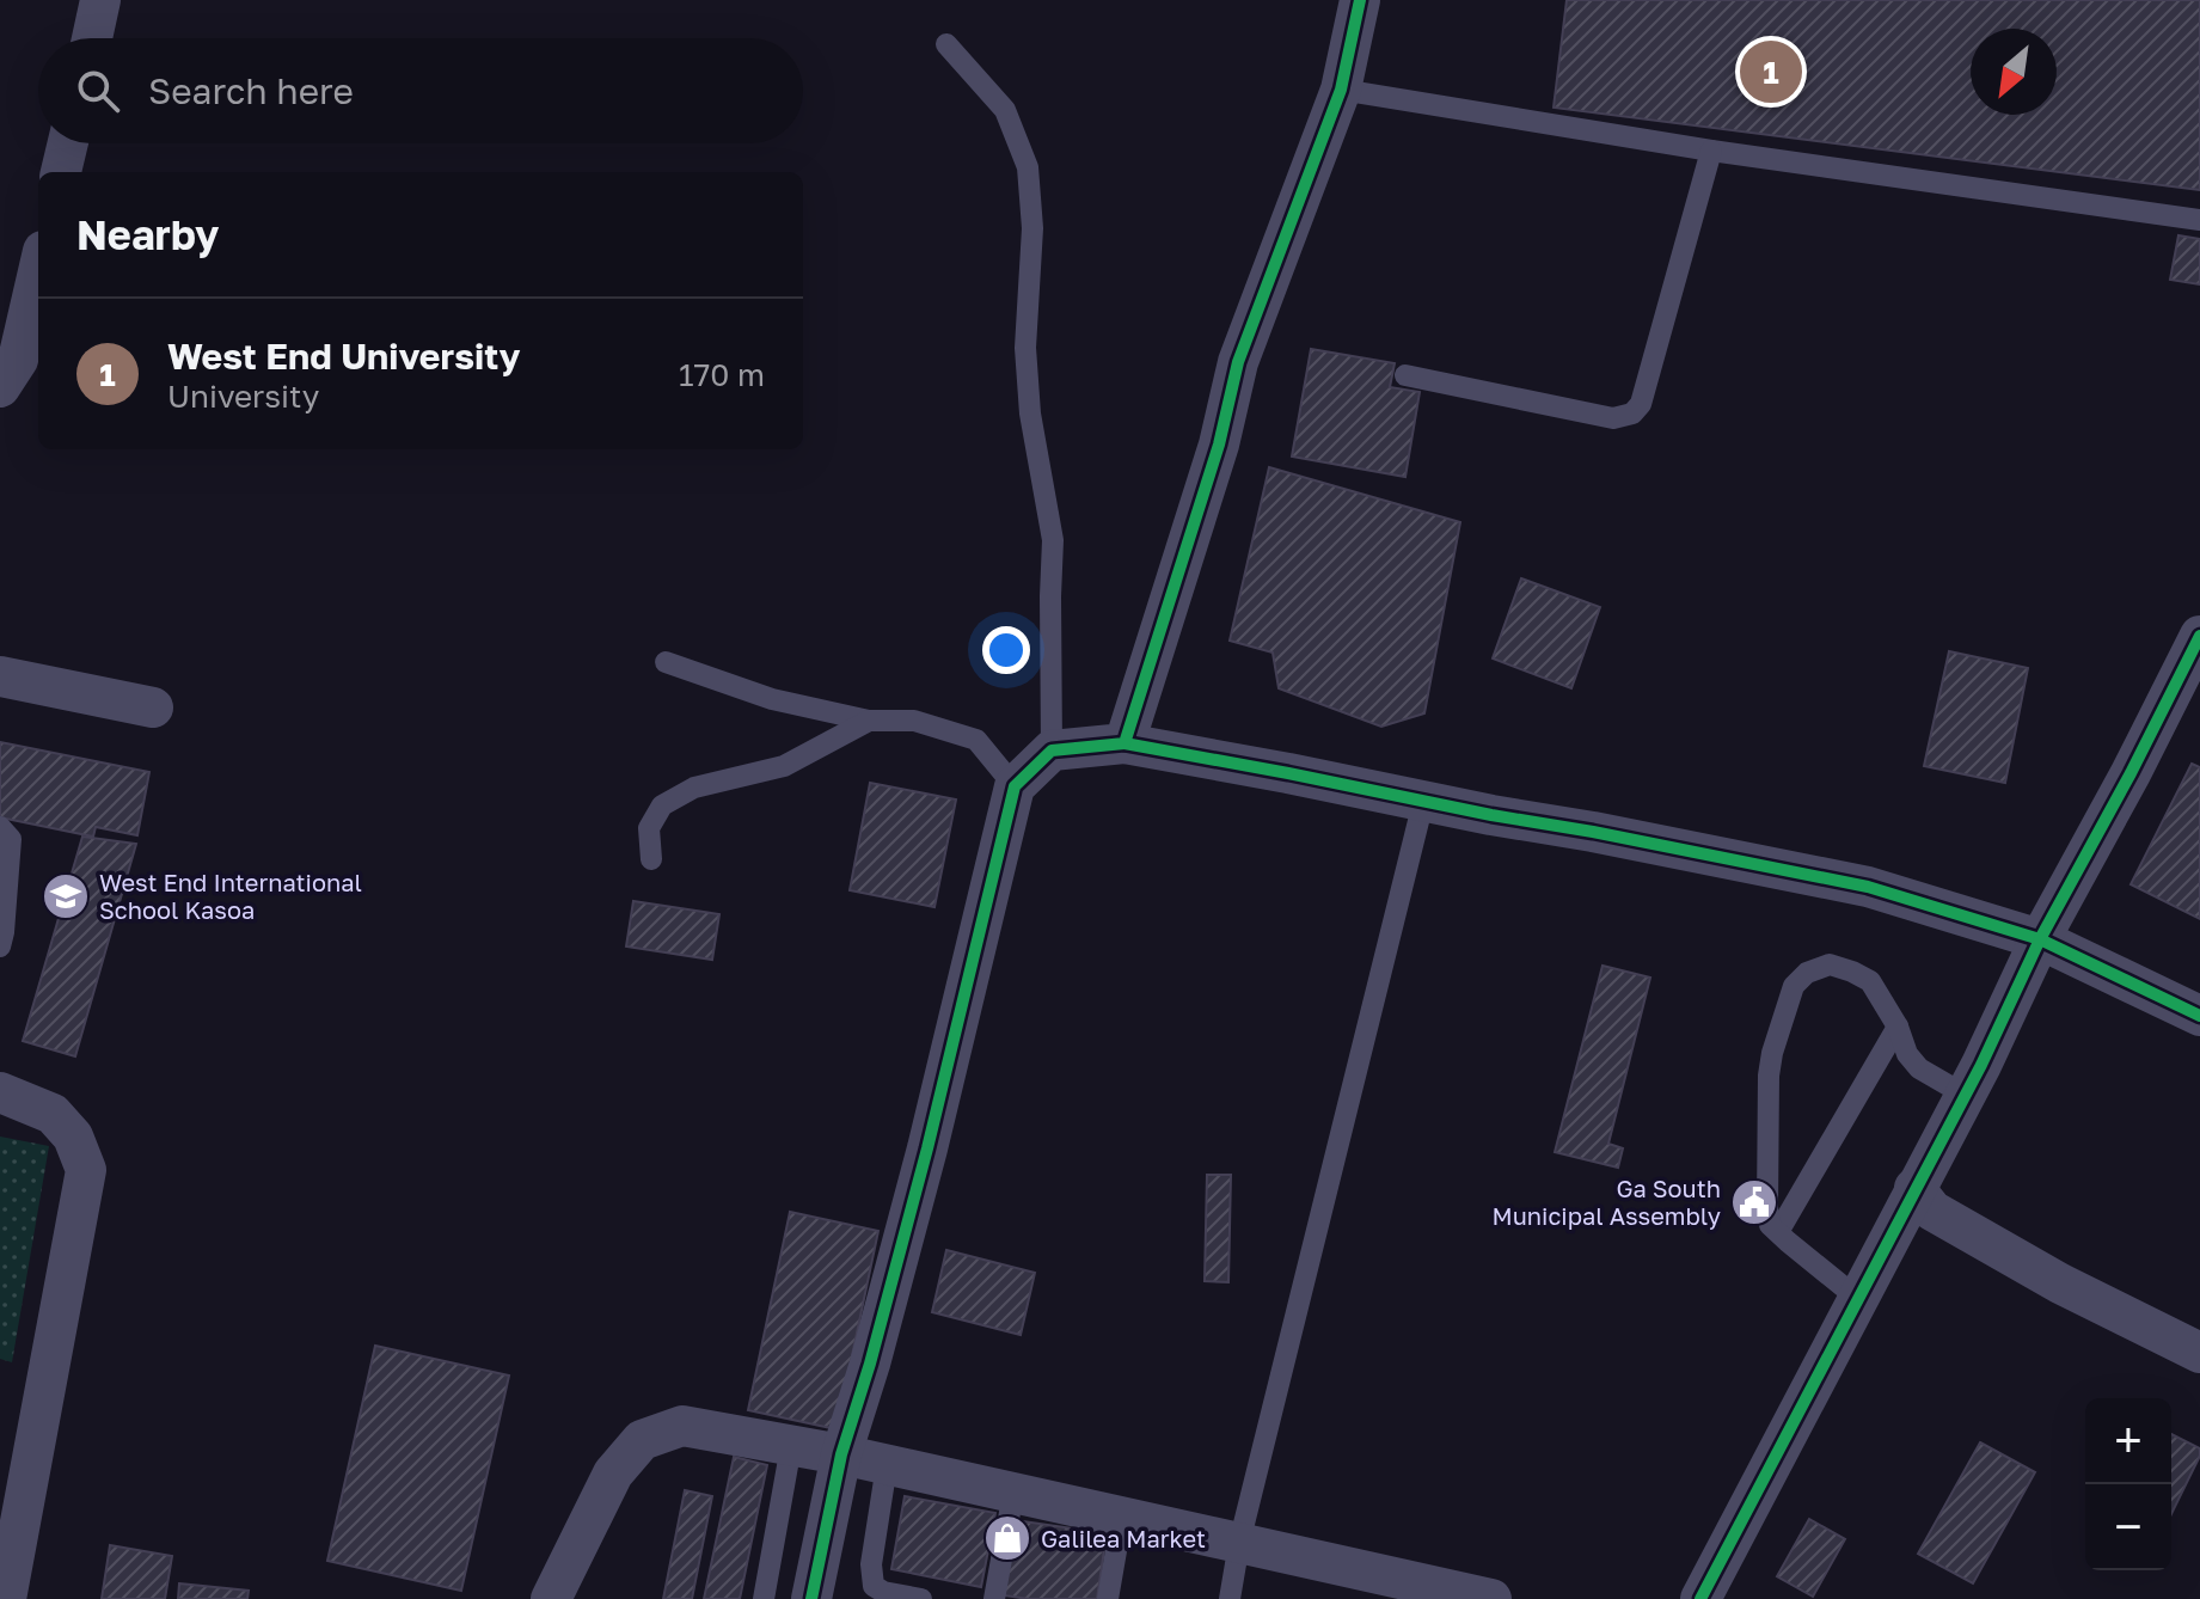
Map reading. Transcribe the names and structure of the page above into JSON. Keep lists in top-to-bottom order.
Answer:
{
  "places": {
    "school or university": ["West End International School Kasoa"],
    "public building": ["Ga South Municipal Assembly"],
    "shop": ["Galilea Market"]
  },
  "north": "bottom left",
  "page": {
    "pins": "1",
    "search": "Search here",
    "heading": "Nearby",
    "list": [
      {
        "mark": "1",
        "name": "West End University",
        "note": "University",
        "value": "170 m"
      }
    ],
    "map_buttons": ["+", "−"]
  }
}
